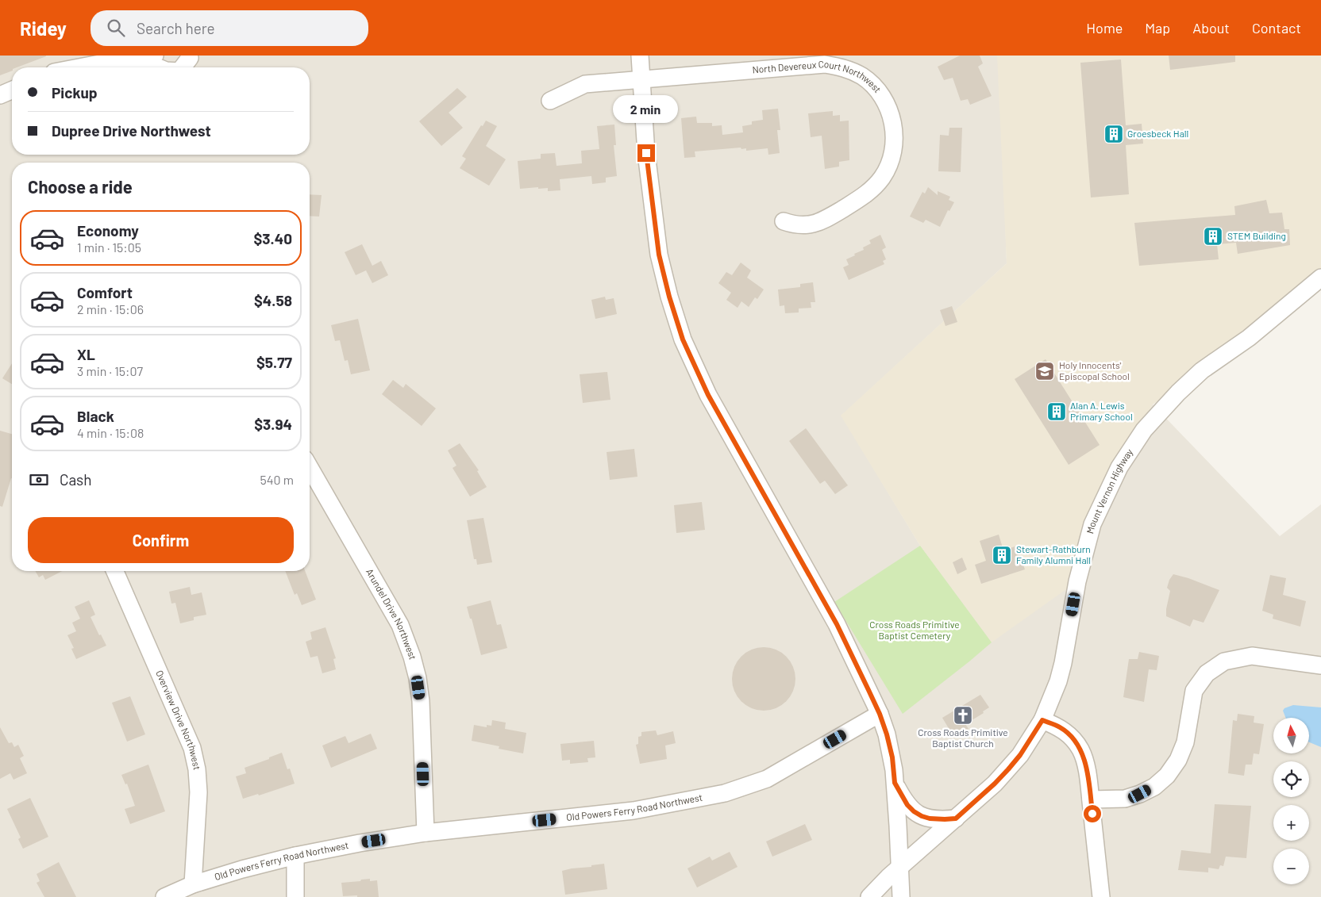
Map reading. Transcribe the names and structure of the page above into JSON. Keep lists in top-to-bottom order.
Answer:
{
  "streets": {
    "street": [
      "North Devereux Court Northwest",
      "Mount Vernon Highway",
      "Arundel Drive Northwest",
      "Overview Drive Northwest",
      "Old Powers Ferry Road Northwest"
    ]
  },
  "crossings": [
    ["Arundel Drive Northwest", "Old Powers Ferry Road Northwest"],
    ["Overview Drive Northwest", "Old Powers Ferry Road Northwest"]
  ],
  "parks": ["Cross Roads Primitive Baptist Cemetery"],
  "places": {
    "building": [
      "Groesbeck Hall",
      "STEM Building",
      "Alan A. Lewis Primary School",
      "Stewart-Rathburn Family Alumni Hall"
    ],
    "school or university": ["Holy Innocents' Episcopal School"],
    "church": ["Cross Roads Primitive Baptist Church"]
  },
  "north": "top",
  "page": {
    "header": "Ridey",
    "search": "Search here",
    "nav": [
      "Home",
      "Map",
      "About",
      "Contact"
    ],
    "banner": ["Pickup", "Dupree Drive Northwest"],
    "bubble": "2 min",
    "heading": "Choose a ride",
    "list": [
      {
        "name": "Economy",
        "note": "1 min · 15:05",
        "value": "$3.40"
      },
      {
        "name": "Comfort",
        "note": "2 min · 15:06",
        "value": "$4.58"
      },
      {
        "name": "XL",
        "note": "3 min · 15:07",
        "value": "$5.77"
      },
      {
        "name": "Black",
        "note": "4 min · 15:08",
        "value": "$3.94"
      }
    ],
    "pay": ["Cash", "540 m"],
    "buttons": "Confirm",
    "map_buttons": ["+", "−"]
  }
}
